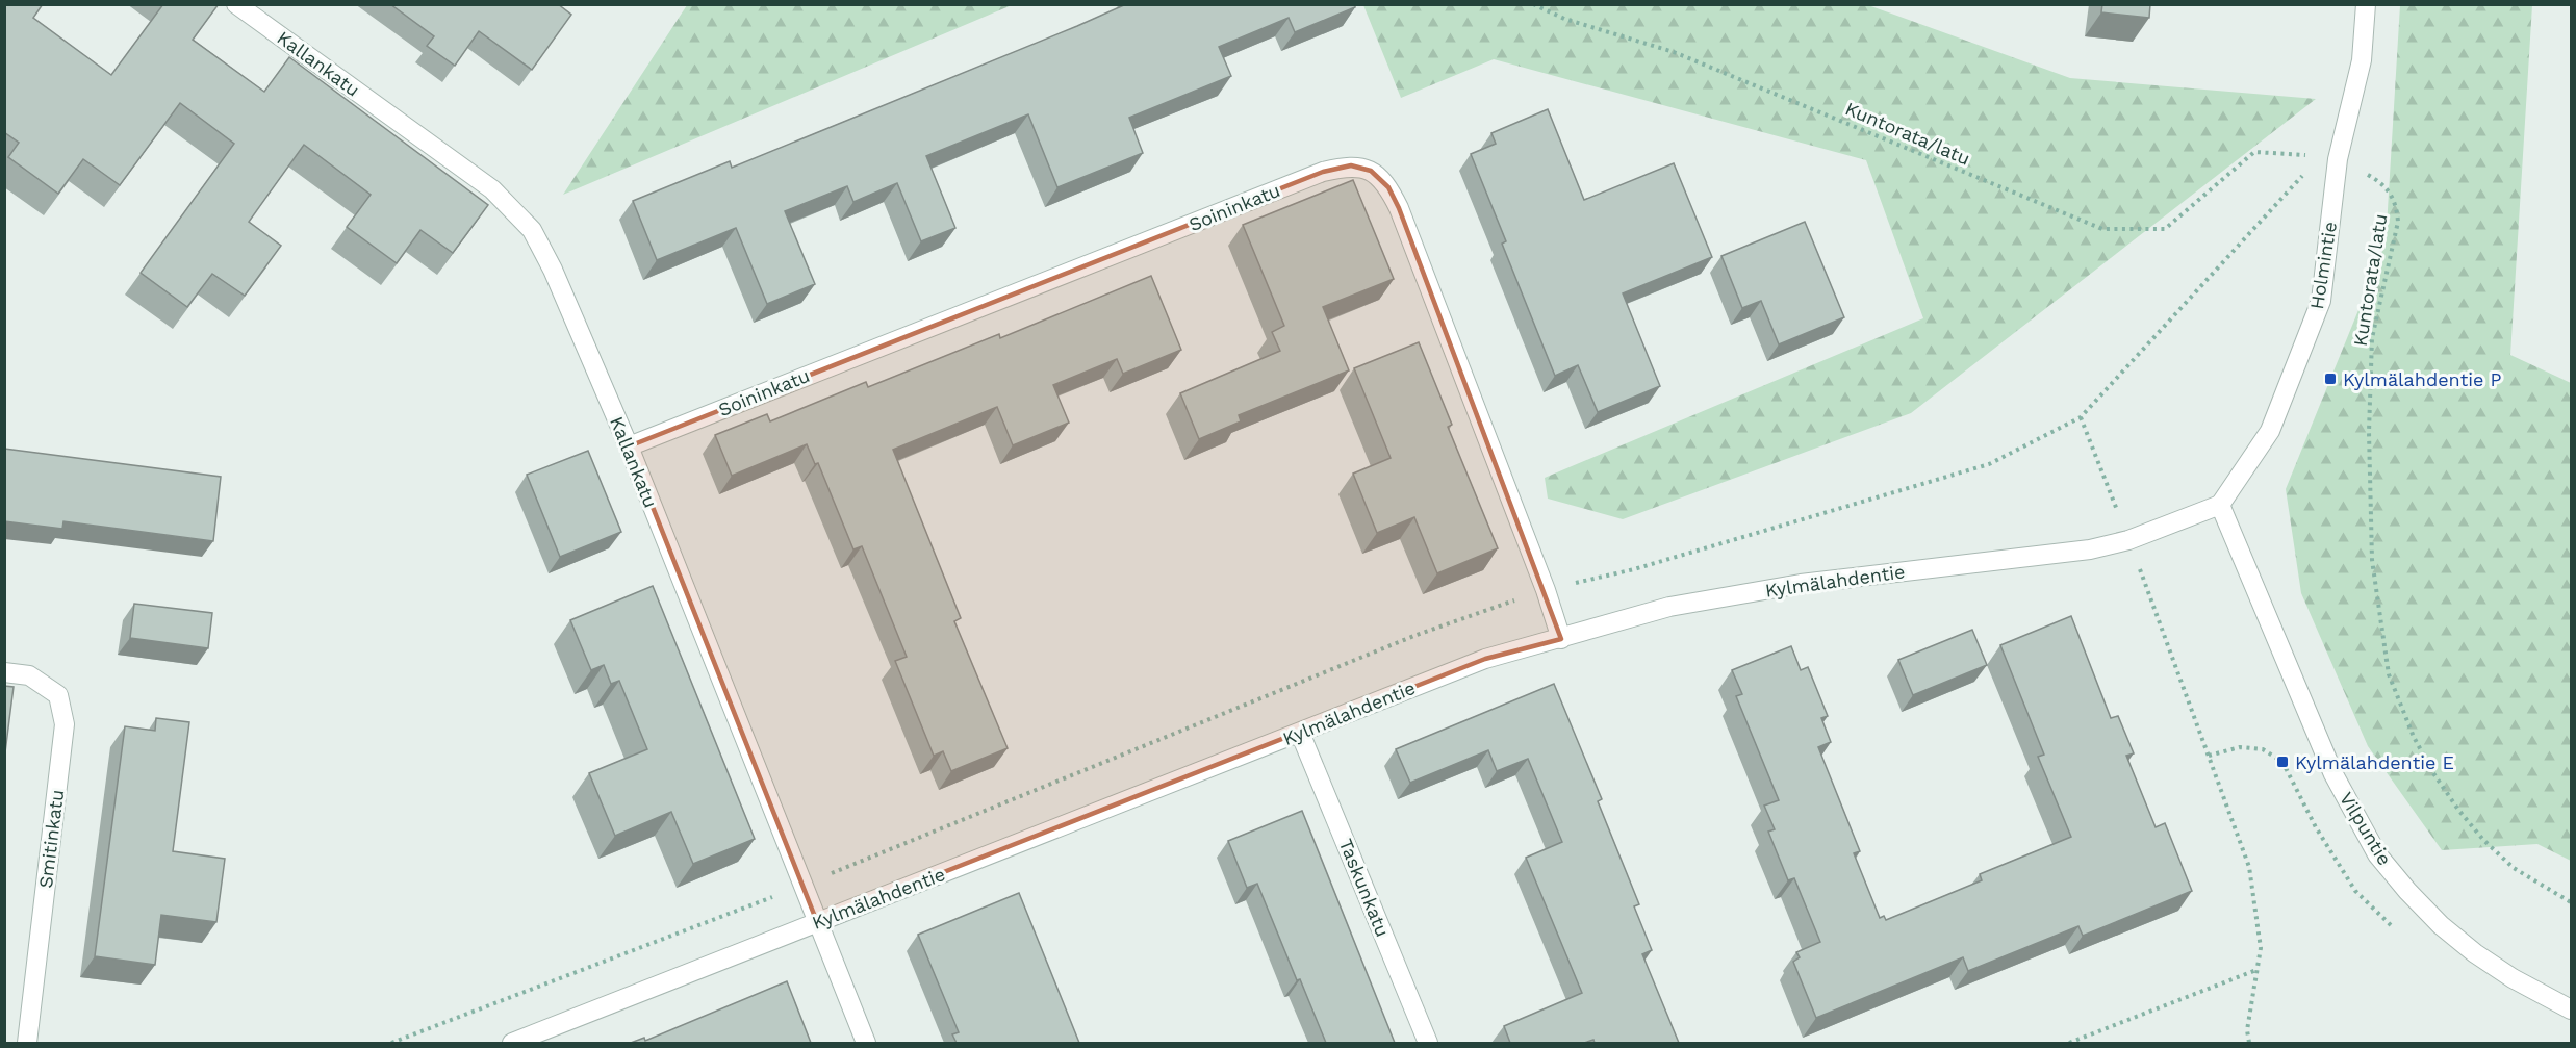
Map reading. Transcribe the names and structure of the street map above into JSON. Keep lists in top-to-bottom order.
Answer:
{
  "streets": {
    "street": [
      "Kallankatu",
      "Soininkatu",
      "Holmintie",
      "Kylmälahdentie",
      "Vilpuntie",
      "Smitinkatu",
      "Taskunkatu"
    ],
    "path": ["Kuntorata/latu"]
  },
  "crossings": [
    ["Kallankatu", "Soininkatu"],
    ["Kallankatu", "Kylmälahdentie"],
    ["Kuntorata/latu", "Holmintie"],
    ["Soininkatu", "Kylmälahdentie"],
    ["Holmintie", "Kylmälahdentie"],
    ["Holmintie", "Vilpuntie"],
    ["Kylmälahdentie", "Vilpuntie"],
    ["Kylmälahdentie", "Taskunkatu"]
  ],
  "places": {
    "transit": ["Kylmälahdentie P", "Kylmälahdentie E"]
  }
}
